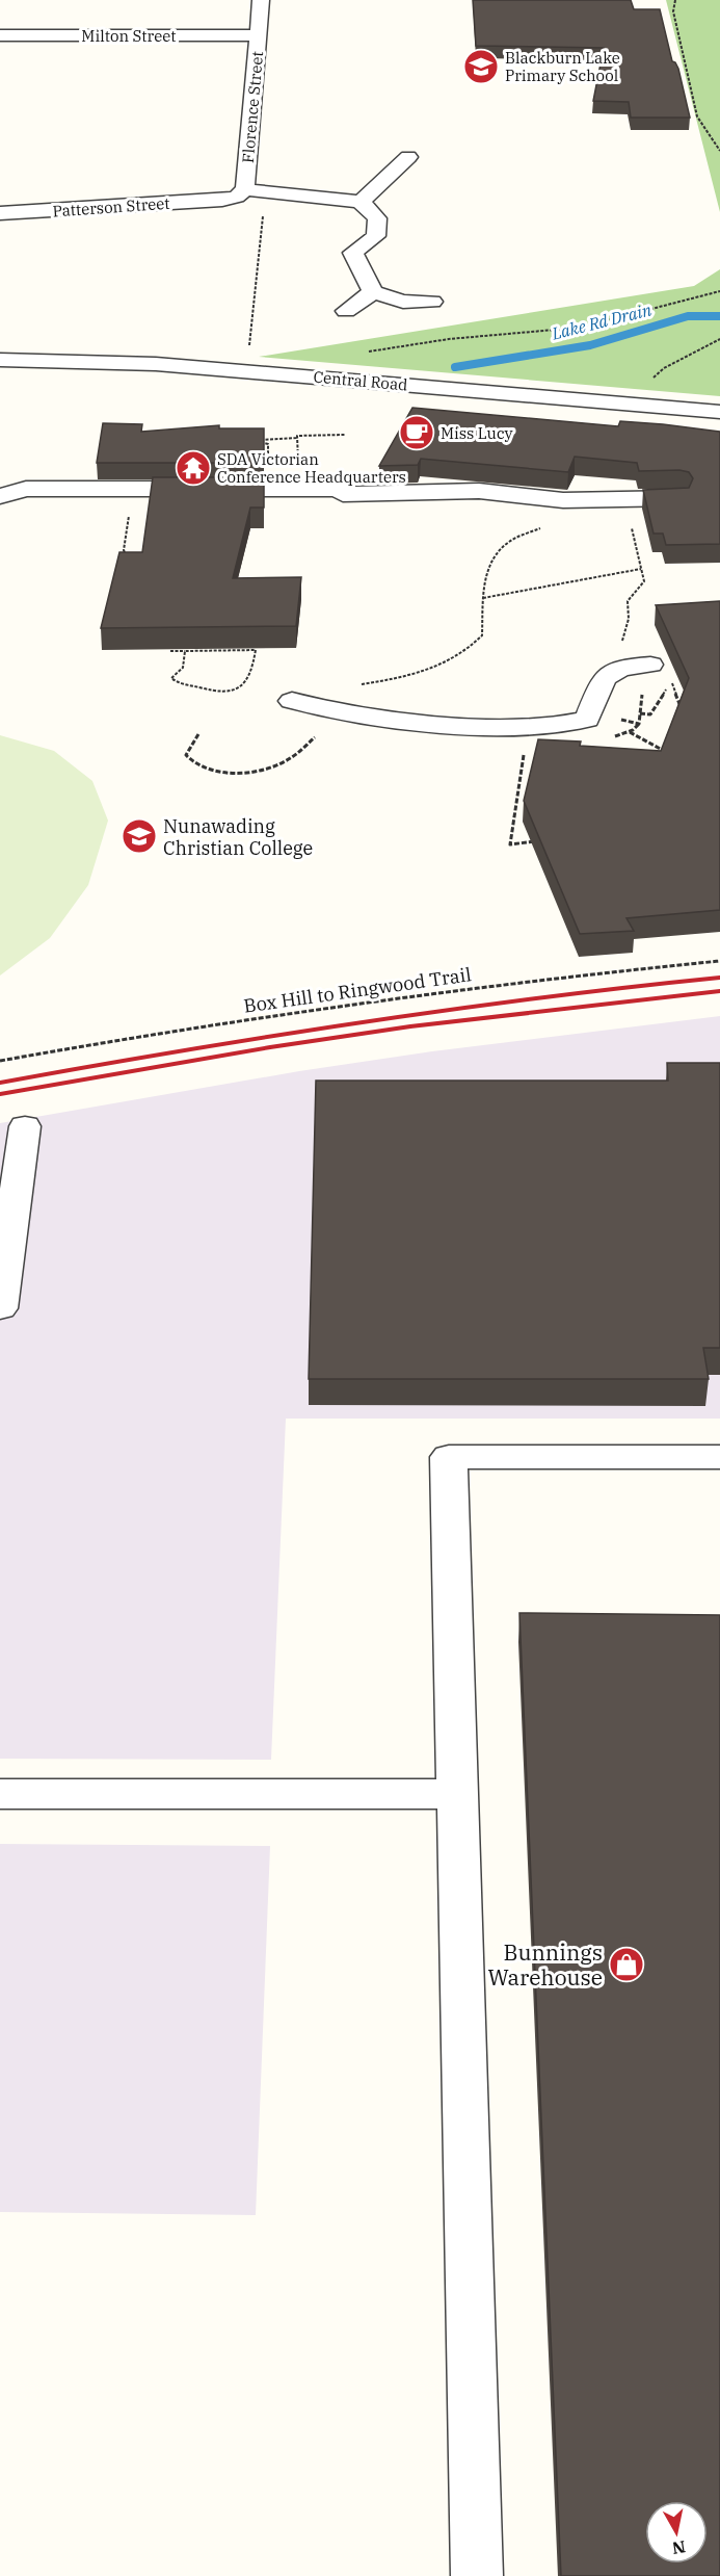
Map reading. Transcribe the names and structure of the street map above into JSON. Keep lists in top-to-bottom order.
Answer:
{
  "streets": {
    "street": [
      "Milton Street",
      "Florence Street",
      "Patterson Street",
      "Central Road"
    ],
    "path": ["Box Hill to Ringwood Trail"]
  },
  "crossings": [
    ["Milton Street", "Florence Street"],
    ["Florence Street", "Patterson Street"]
  ],
  "water": ["Lake Rd Drain"],
  "places": {
    "school or university": ["Blackburn Lake Primary School", "Nunawading Christian College"],
    "cafe": ["Miss Lucy"],
    "temple": ["SDA Victorian Conference Headquarters"],
    "shop": ["Bunnings Warehouse"]
  },
  "north": "bottom"
}
